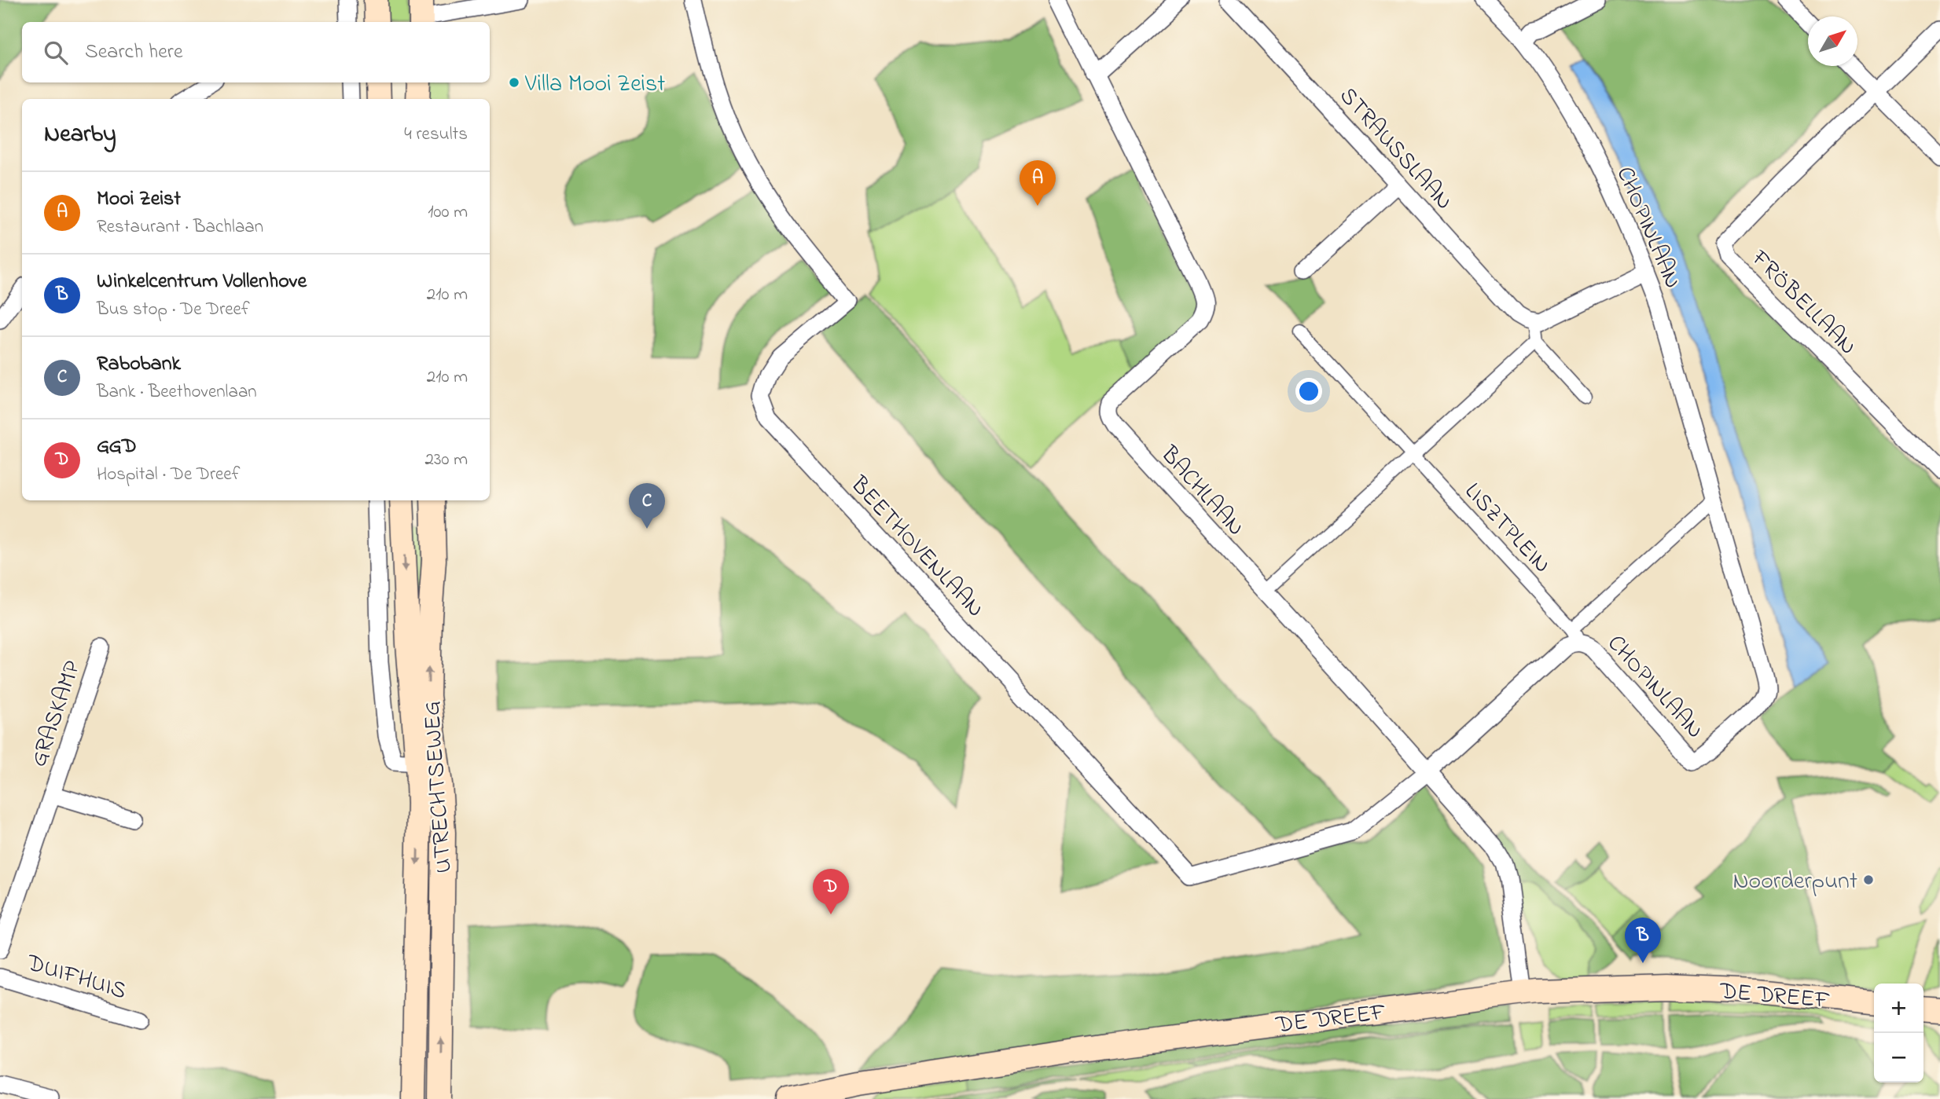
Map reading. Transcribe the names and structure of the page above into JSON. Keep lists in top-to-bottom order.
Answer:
{
  "streets": {
    "main road": ["UTRECHTSEWEG", "DE DREEF"],
    "street": [
      "STRAUSSLAAN",
      "CHOPINLAAN",
      "FRÖBELLAAN",
      "BACHLAAN",
      "LISZTPLEIN",
      "BEETHOVENLAAN",
      "GRASKAMP",
      "DUIFHUIS"
    ]
  },
  "crossings": [
    ["CHOPINLAAN", "BACHLAAN"],
    ["CHOPINLAAN", "LISZTPLEIN"],
    ["CHOPINLAAN", "BEETHOVENLAAN"],
    ["BACHLAAN", "BEETHOVENLAAN"],
    ["BACHLAAN", "DE DREEF"]
  ],
  "places": ["Villa Mooi Zeist", "Noorderpunt"],
  "north": "top right",
  "page": {
    "search": "Search here",
    "heading": ["Nearby", "4 results"],
    "pins": [
      "A",
      "C",
      "D",
      "B"
    ],
    "list": [
      {
        "mark": "A",
        "name": "Mooi Zeist",
        "note": "Restaurant · Bachlaan",
        "value": "100 m"
      },
      {
        "mark": "B",
        "name": "Winkelcentrum Vollenhove",
        "note": "Bus stop · De Dreef",
        "value": "210 m"
      },
      {
        "mark": "C",
        "name": "Rabobank",
        "note": "Bank · Beethovenlaan",
        "value": "210 m"
      },
      {
        "mark": "D",
        "name": "GGD",
        "note": "Hospital · De Dreef",
        "value": "230 m"
      }
    ],
    "map_buttons": ["+", "−"]
  }
}
